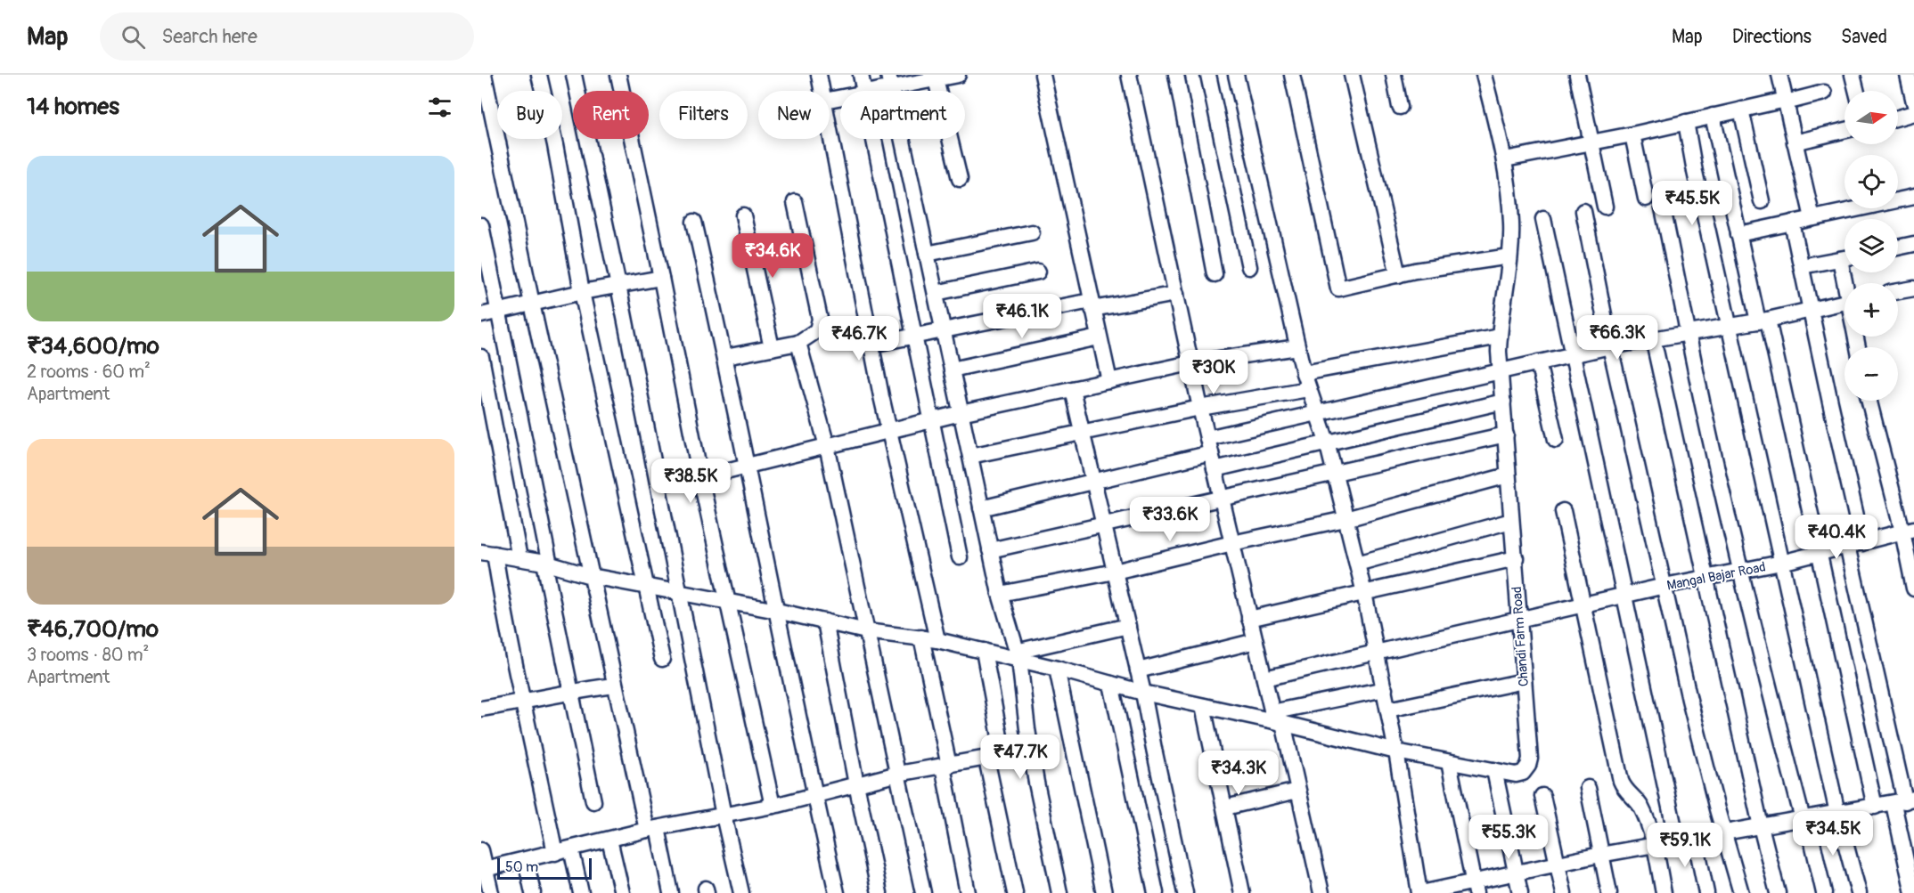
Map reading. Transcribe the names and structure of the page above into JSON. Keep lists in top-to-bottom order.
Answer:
{
  "streets": {
    "street": ["Mangal Bajar Road", "Chandi Farm Road"]
  },
  "crossings": [
    ["Mangal Bajar Road", "Chandi Farm Road"]
  ],
  "scale_bar": "50 m",
  "north": "right",
  "page": {
    "header": "Map",
    "search": "Search here",
    "nav": ["Map", "Directions", "Saved"],
    "heading": "14 homes",
    "map_buttons": ["+", "−"],
    "chip": [
      "Buy",
      "Rent",
      "Filters",
      "New",
      "Apartment"
    ],
    "list": [
      {
        "name": "₹34,600/mo",
        "note": "2 rooms · 60 m² · Apartment"
      },
      {
        "name": "₹46,700/mo",
        "note": "3 rooms · 80 m² · Apartment"
      }
    ],
    "price": [
      "₹45.5K",
      "₹34.6K",
      "₹46.1K",
      "₹66.3K",
      "₹46.7K",
      "₹30K",
      "₹38.5K",
      "₹33.6K",
      "₹40.4K",
      "₹47.7K",
      "₹34.3K",
      "₹34.5K",
      "₹55.3K",
      "₹59.1K"
    ],
    "scale": "50 m"
  }
}
